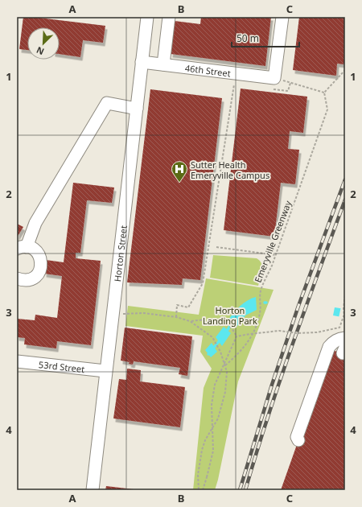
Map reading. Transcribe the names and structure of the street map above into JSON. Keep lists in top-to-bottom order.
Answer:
{
  "streets": {
    "street": ["46th Street", "Horton Street", "53rd Street"],
    "path": ["Emeryville Greenway"]
  },
  "crossings": [
    ["46th Street", "Horton Street"],
    ["Horton Street", "53rd Street"]
  ],
  "parks": ["Horton Landing Park"],
  "places": {
    "hospital": ["Sutter Health Emeryville Campus"]
  },
  "scale_bar": "50 m",
  "north": "bottom left",
  "grid": {
    "columns": ["A", "B", "C"],
    "rows": [
      "1",
      "2",
      "3",
      "4"
    ]
  }
}
